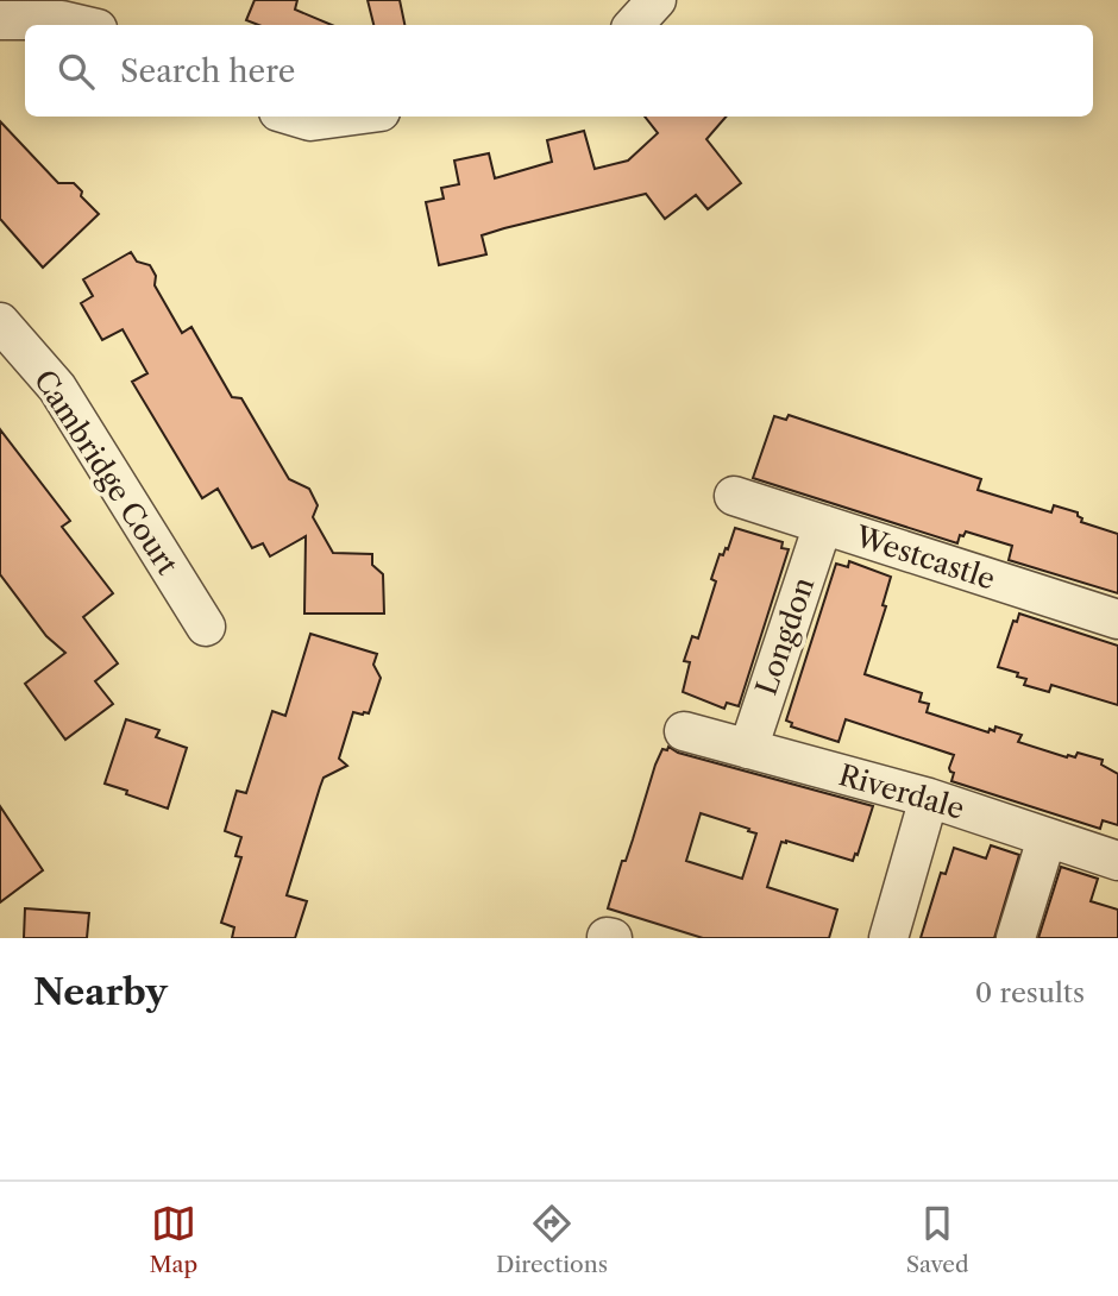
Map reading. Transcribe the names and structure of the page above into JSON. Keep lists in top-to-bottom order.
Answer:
{
  "streets": {
    "street": [
      "Cambridge Court",
      "Westcastle",
      "Longdon",
      "Riverdale"
    ]
  },
  "crossings": [
    ["Westcastle", "Longdon"],
    ["Longdon", "Riverdale"]
  ],
  "page": {
    "search": "Search here",
    "heading": ["Nearby", "0 results"],
    "nav": ["Map", "Directions", "Saved"]
  }
}
